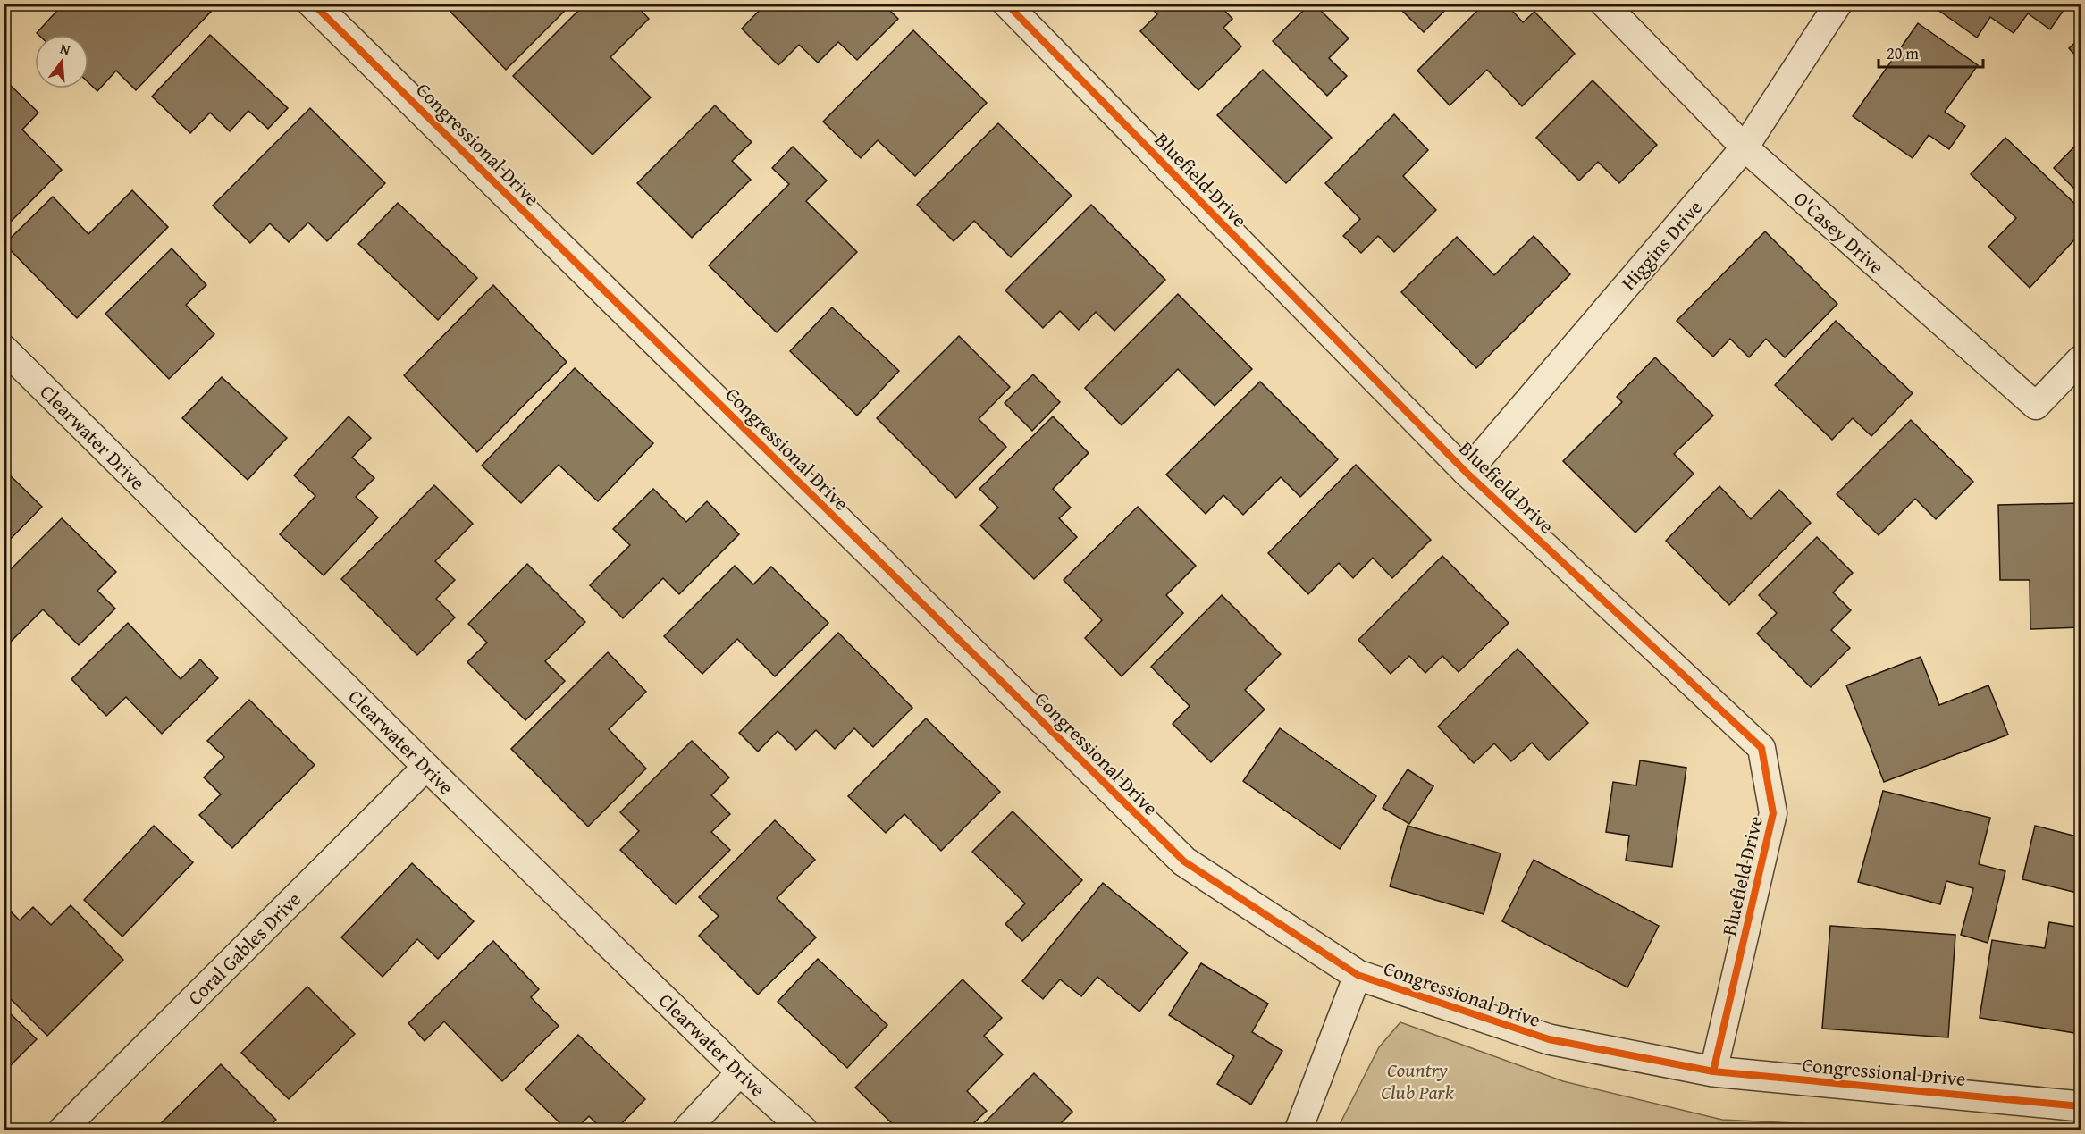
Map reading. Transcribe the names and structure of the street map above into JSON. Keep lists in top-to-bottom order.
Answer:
{
  "streets": {
    "street": [
      "Congressional Drive",
      "Bluefield Drive",
      "O'Casey Drive",
      "Higgins Drive",
      "Clearwater Drive",
      "Coral Gables Drive"
    ]
  },
  "crossings": [
    ["Congressional Drive", "Bluefield Drive"],
    ["Bluefield Drive", "Higgins Drive"],
    ["O'Casey Drive", "Higgins Drive"],
    ["Clearwater Drive", "Coral Gables Drive"]
  ],
  "parks": ["Country Club Park"],
  "scale_bar": "20 m",
  "north": "top"
}
